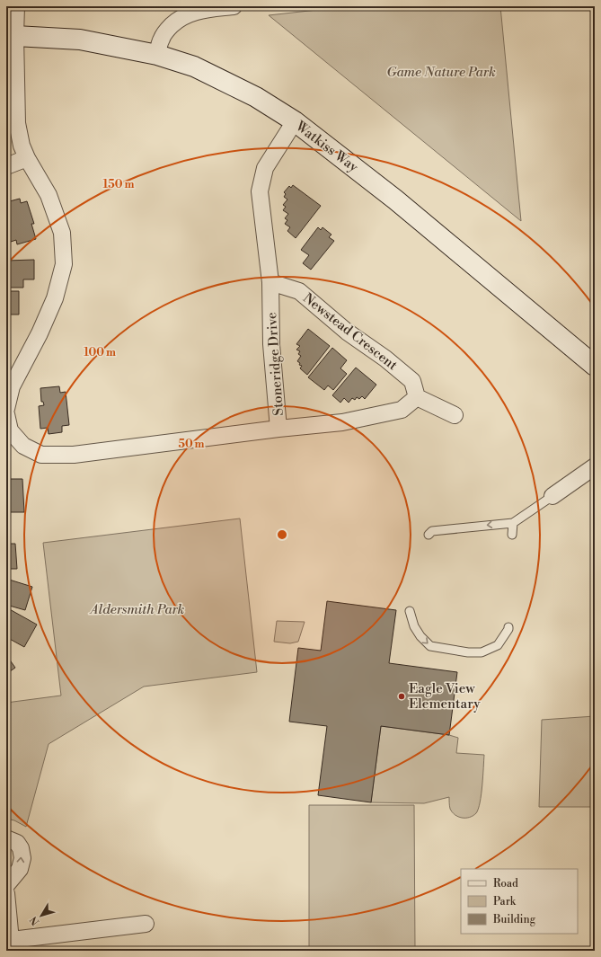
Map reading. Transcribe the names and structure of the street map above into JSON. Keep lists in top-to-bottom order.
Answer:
{
  "streets": {
    "street": ["Watkiss Way", "Newstead Crescent", "Stoneridge Drive"]
  },
  "crossings": [
    ["Watkiss Way", "Stoneridge Drive"],
    ["Newstead Crescent", "Stoneridge Drive"]
  ],
  "parks": ["Game Nature Park", "Aldersmith Park"],
  "places": ["Eagle View Elementary"],
  "legend": ["Road", "Park", "Building"],
  "north": "bottom left",
  "rings": ["150 m", "100 m", "50 m"]
}
